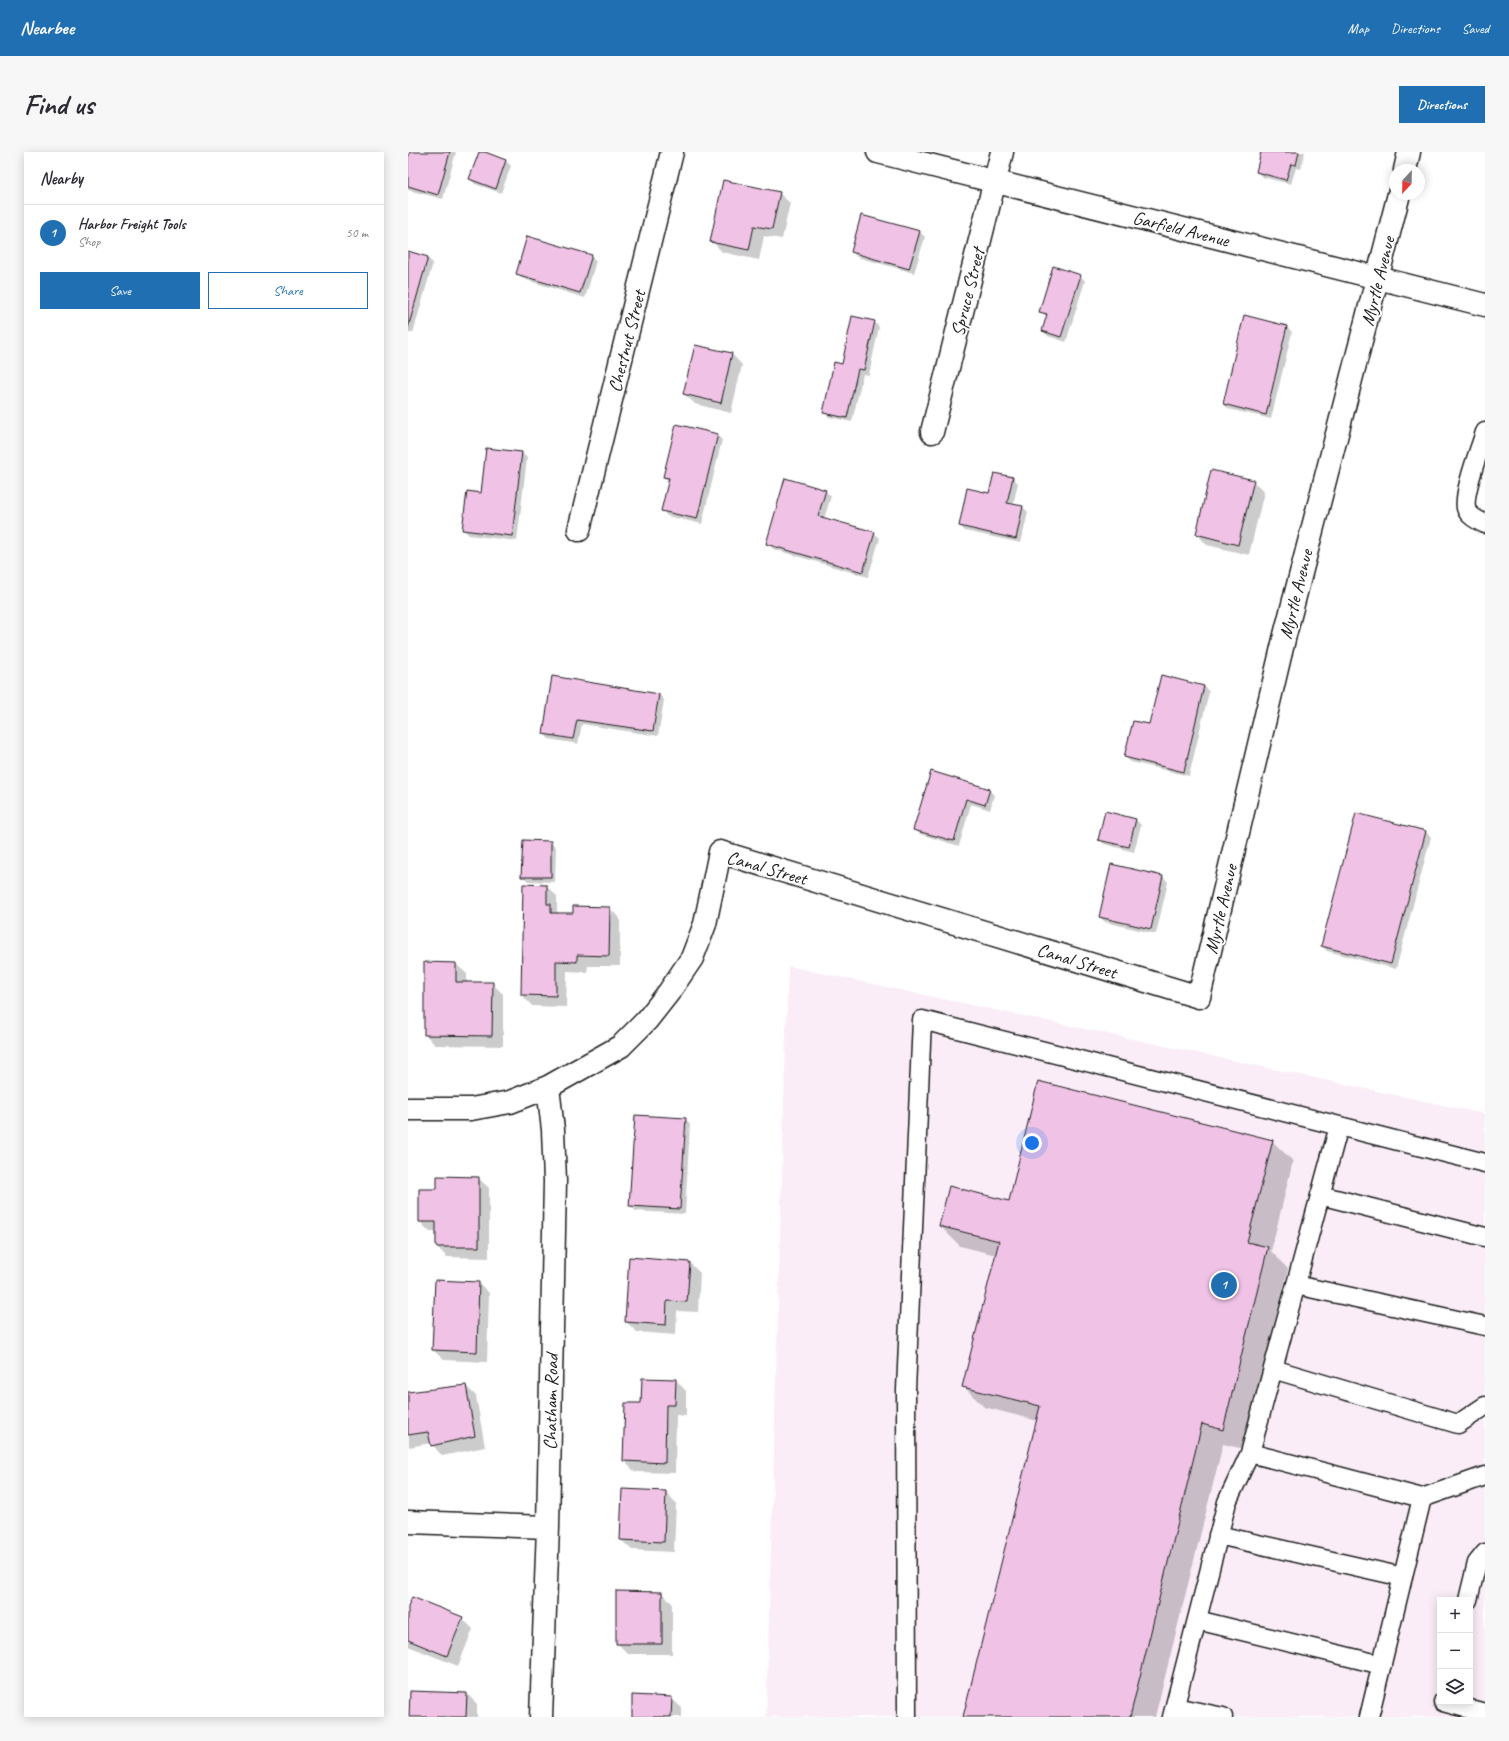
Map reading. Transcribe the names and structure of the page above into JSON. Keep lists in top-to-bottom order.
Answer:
{
  "streets": {
    "street": [
      "Garfield Avenue",
      "Myrtle Avenue",
      "Spruce Street",
      "Chestnut Street",
      "Canal Street",
      "Chatham Road"
    ]
  },
  "crossings": [
    ["Garfield Avenue", "Myrtle Avenue"],
    ["Garfield Avenue", "Spruce Street"],
    ["Myrtle Avenue", "Canal Street"],
    ["Canal Street", "Chatham Road"]
  ],
  "north": "bottom",
  "page": {
    "header": "Nearbee",
    "nav": ["Map", "Directions", "Saved"],
    "buttons": [
      "Directions",
      ["Save", "Share"]
    ],
    "title": "Find us",
    "heading": "Nearby",
    "list": [
      {
        "mark": "1",
        "name": "Harbor Freight Tools",
        "note": "Shop",
        "value": "50 m"
      }
    ],
    "pins": "1",
    "map_buttons": ["+", "−"]
  }
}
